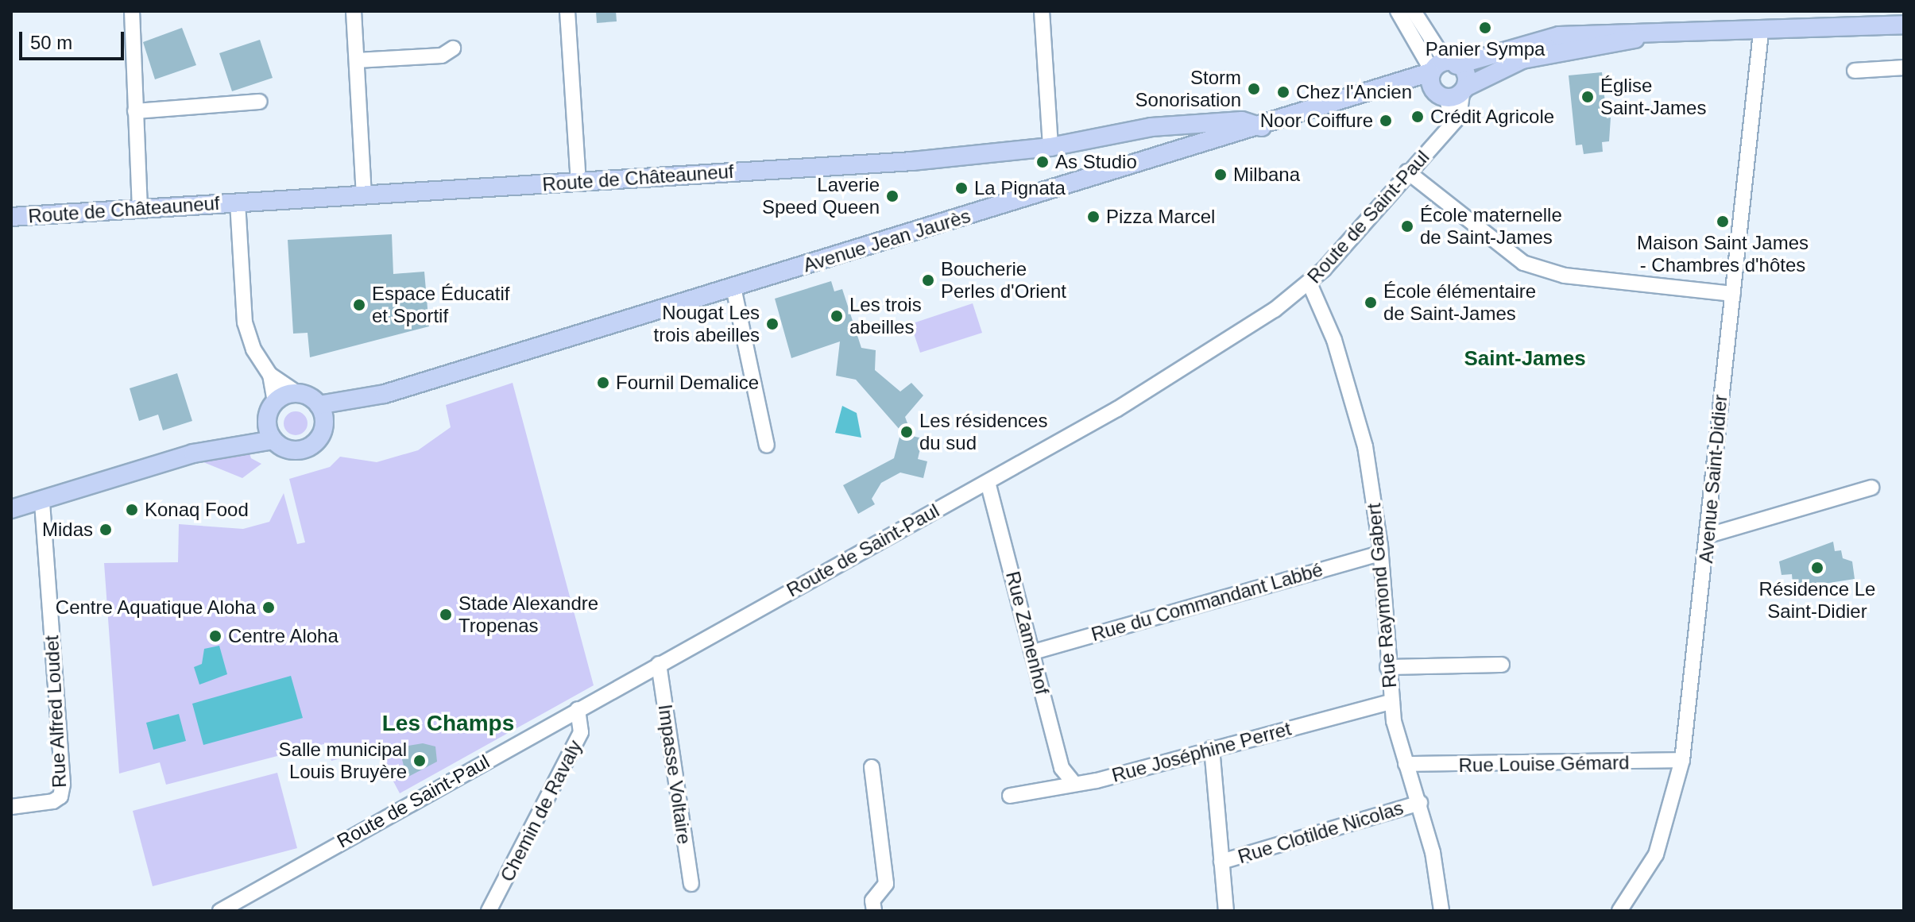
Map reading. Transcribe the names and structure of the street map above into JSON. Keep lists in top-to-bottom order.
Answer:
{
  "streets": {
    "main road": ["Route de Châteauneuf", "Avenue Jean Jaurès"],
    "street": [
      "Route de Saint-Paul",
      "Avenue Saint-Didier",
      "Rue Raymond Gabert",
      "Rue du Commandant Labbé",
      "Rue Zamenhof",
      "Rue Alfred Loudet",
      "Rue Joséphine Perret",
      "Rue Louise Gémard",
      "Impasse Voltaire",
      "Chemin de Ravaly",
      "Rue Clotilde Nicolas"
    ]
  },
  "crossings": [
    ["Route de Châteauneuf", "Avenue Jean Jaurès"],
    ["Route de Saint-Paul", "Avenue Jean Jaurès"],
    ["Route de Saint-Paul", "Rue Raymond Gabert"],
    ["Route de Saint-Paul", "Rue Zamenhof"],
    ["Route de Saint-Paul", "Impasse Voltaire"],
    ["Route de Saint-Paul", "Chemin de Ravaly"],
    ["Avenue Jean Jaurès", "Avenue Saint-Didier"],
    ["Avenue Saint-Didier", "Rue Louise Gémard"],
    ["Rue Raymond Gabert", "Rue du Commandant Labbé"],
    ["Rue Raymond Gabert", "Rue Joséphine Perret"],
    ["Rue Raymond Gabert", "Rue Louise Gémard"],
    ["Rue Raymond Gabert", "Rue Clotilde Nicolas"],
    ["Rue du Commandant Labbé", "Rue Zamenhof"],
    ["Rue Zamenhof", "Rue Joséphine Perret"]
  ],
  "districts": ["Saint-James", "Les Champs"],
  "places": [
    "Panier Sympa",
    "Storm Sonorisation",
    "Chez l'Ancien",
    "Église Saint-James",
    "Crédit Agricole",
    "Noor Coiffure",
    "As Studio",
    "Milbana",
    "La Pignata",
    "Laverie Speed Queen",
    "Pizza Marcel",
    "Maison Saint James - Chambres d'hôtes",
    "École maternelle de Saint-James",
    "Boucherie Perles d'Orient",
    "École élémentaire de Saint-James",
    "Espace Éducatif et Sportif",
    "Les trois abeilles",
    "Nougat Les trois abeilles",
    "Fournil Demalice",
    "Les résidences du sud",
    "Konaq Food",
    "Midas",
    "Résidence Le Saint-Didier",
    "Centre Aquatique Aloha",
    "Stade Alexandre Tropenas",
    "Centre Aloha",
    "Salle municipal Louis Bruyère"
  ],
  "scale_bar": "50 m"
}
